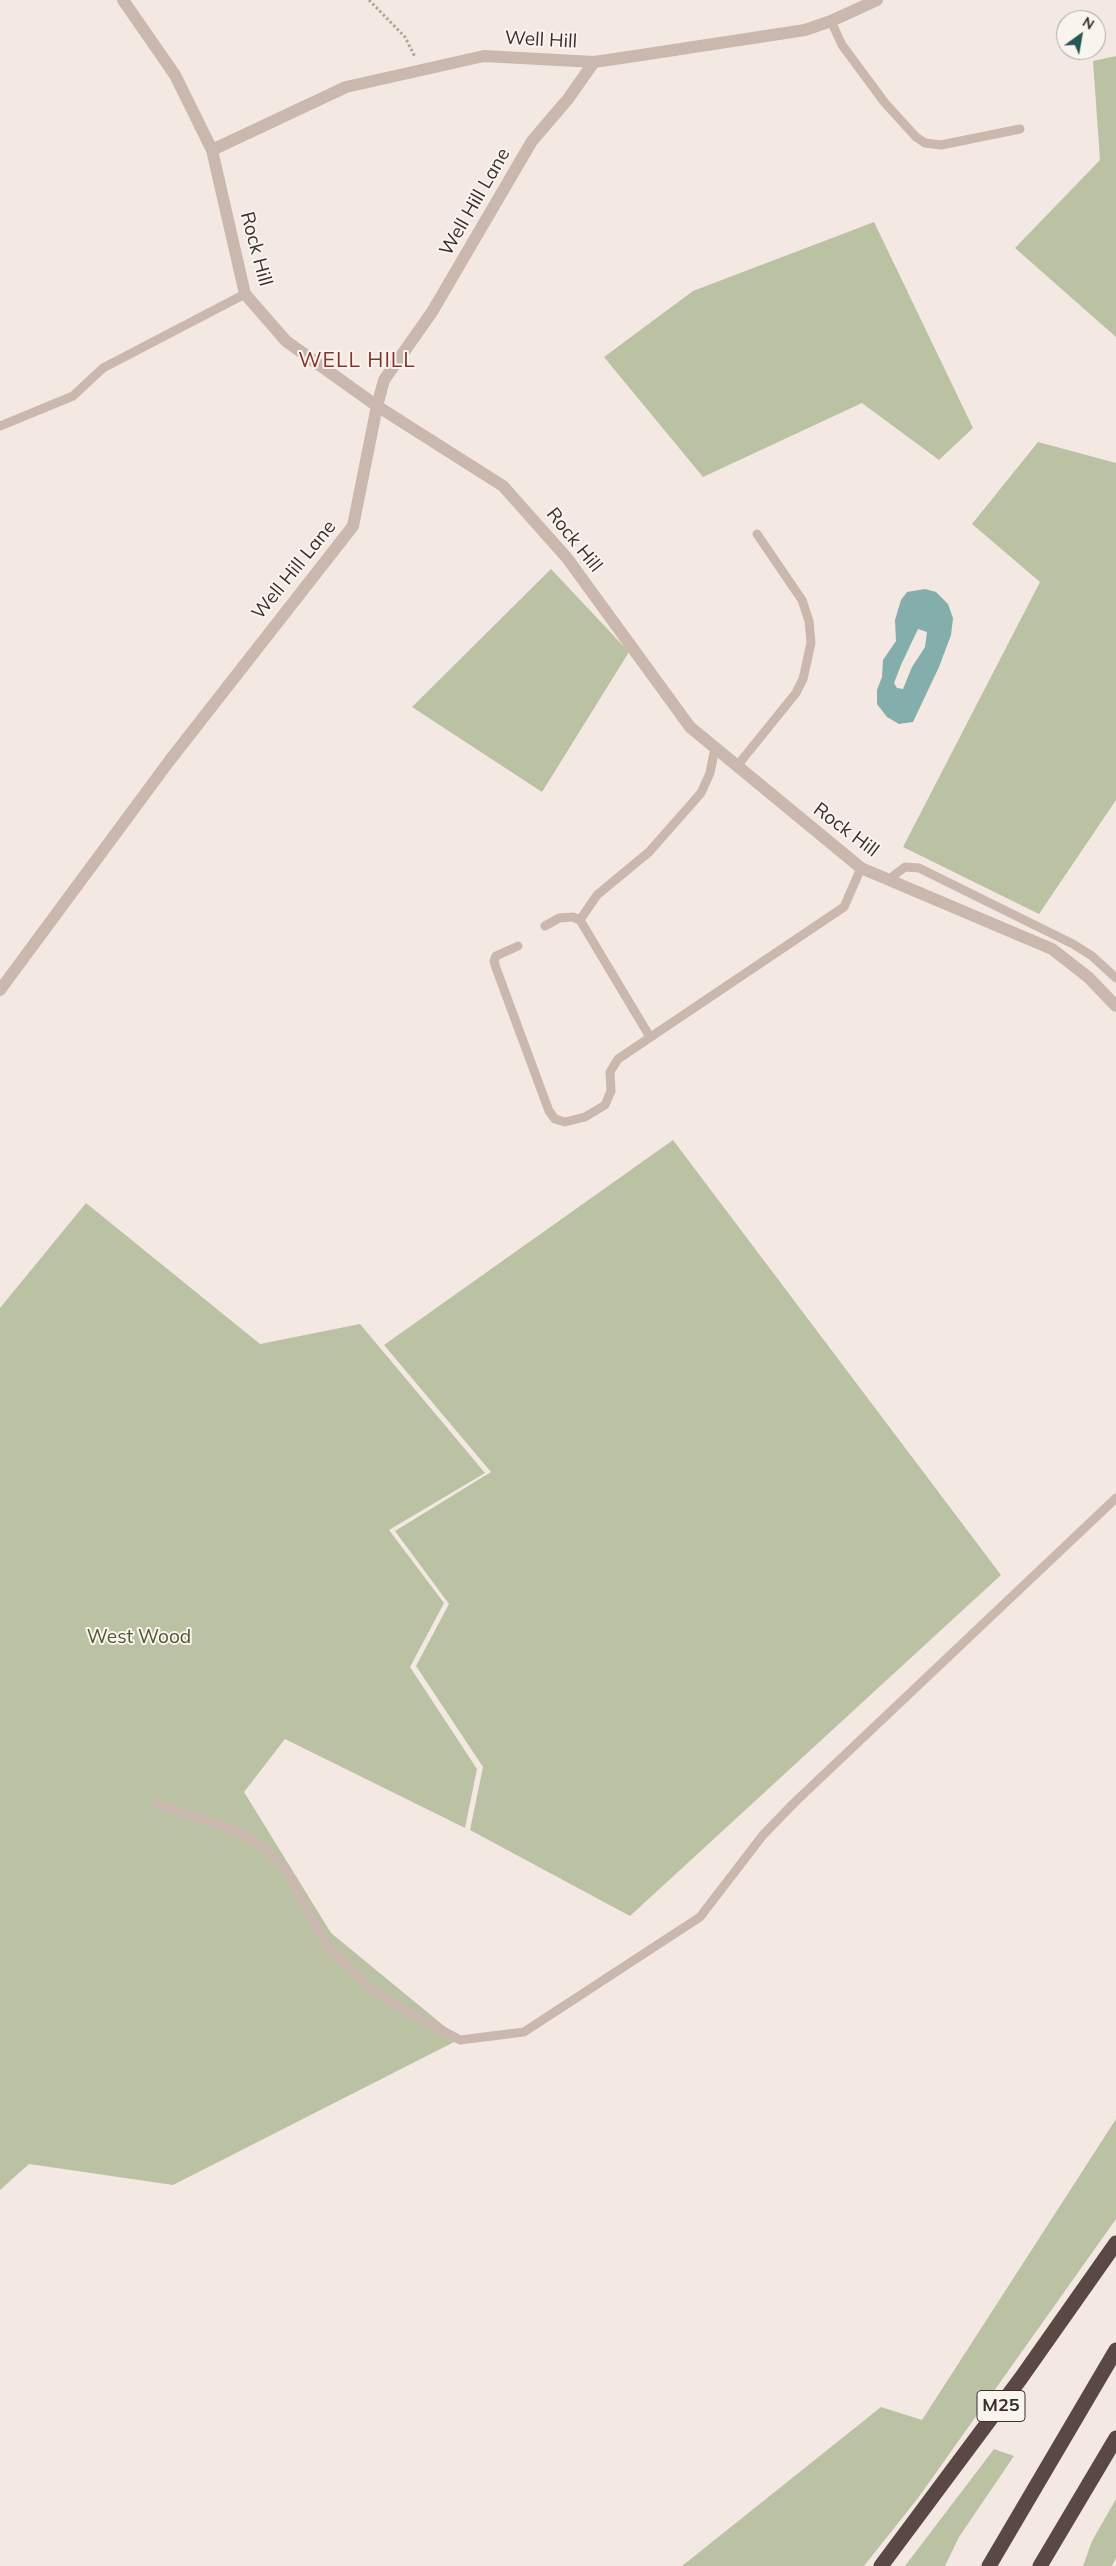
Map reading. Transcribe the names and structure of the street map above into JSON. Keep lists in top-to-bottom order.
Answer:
{
  "streets": {
    "highway": ["M25"],
    "street": ["Well Hill", "Well Hill Lane", "Rock Hill"]
  },
  "crossings": [
    ["Well Hill", "Well Hill Lane"],
    ["Well Hill", "Rock Hill"],
    ["Well Hill Lane", "Rock Hill"]
  ],
  "districts": ["WELL HILL"],
  "parks": ["West Wood"],
  "north": "top right"
}
